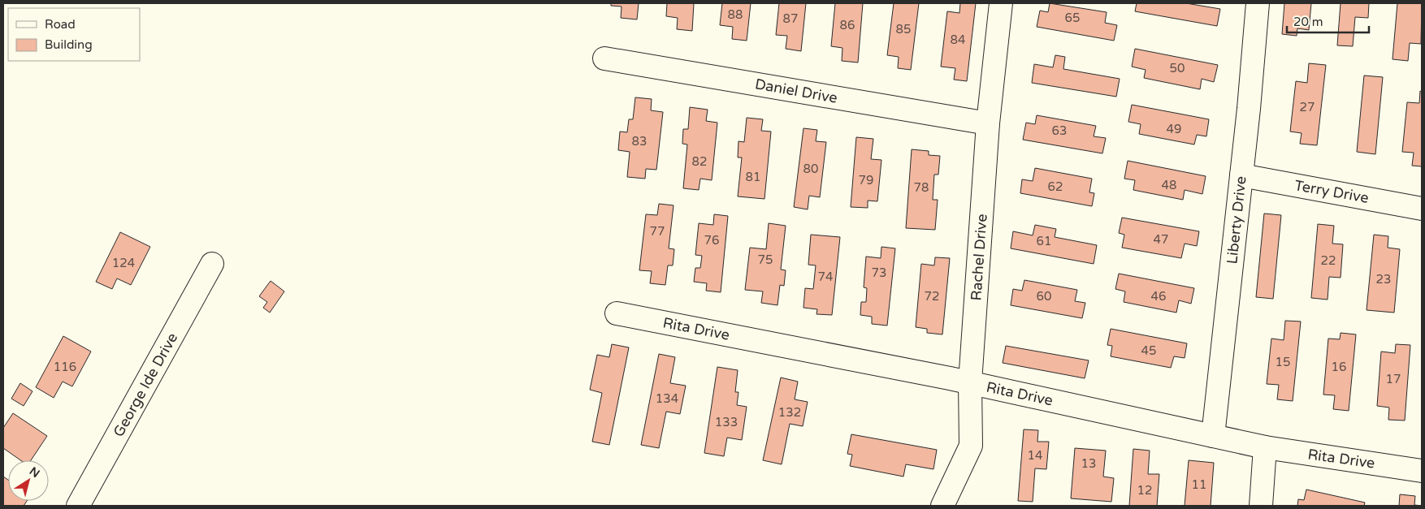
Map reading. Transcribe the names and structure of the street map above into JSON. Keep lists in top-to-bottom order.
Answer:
{
  "streets": {
    "street": [
      "Daniel Drive",
      "Terry Drive",
      "Liberty Drive",
      "Rachel Drive",
      "Rita Drive",
      "George Ide Drive"
    ]
  },
  "crossings": [
    ["Daniel Drive", "Rachel Drive"],
    ["Terry Drive", "Liberty Drive"],
    ["Liberty Drive", "Rita Drive"],
    ["Rachel Drive", "Rita Drive"]
  ],
  "house_numbers": [
    "88",
    "65",
    "87",
    "86",
    "85",
    "84",
    "50",
    "27",
    "49",
    "63",
    "83",
    "82",
    "80",
    "81",
    "79",
    "48",
    "62",
    "78",
    "77",
    "47",
    "76",
    "61",
    "75",
    "22",
    "124",
    "73",
    "74",
    "23",
    "72",
    "60",
    "46",
    "45",
    "15",
    "116",
    "16",
    "17",
    "134",
    "132",
    "133",
    "14",
    "13",
    "11",
    "12"
  ],
  "legend": ["Road", "Building"],
  "scale_bar": "20 m",
  "north": "top right"
}
